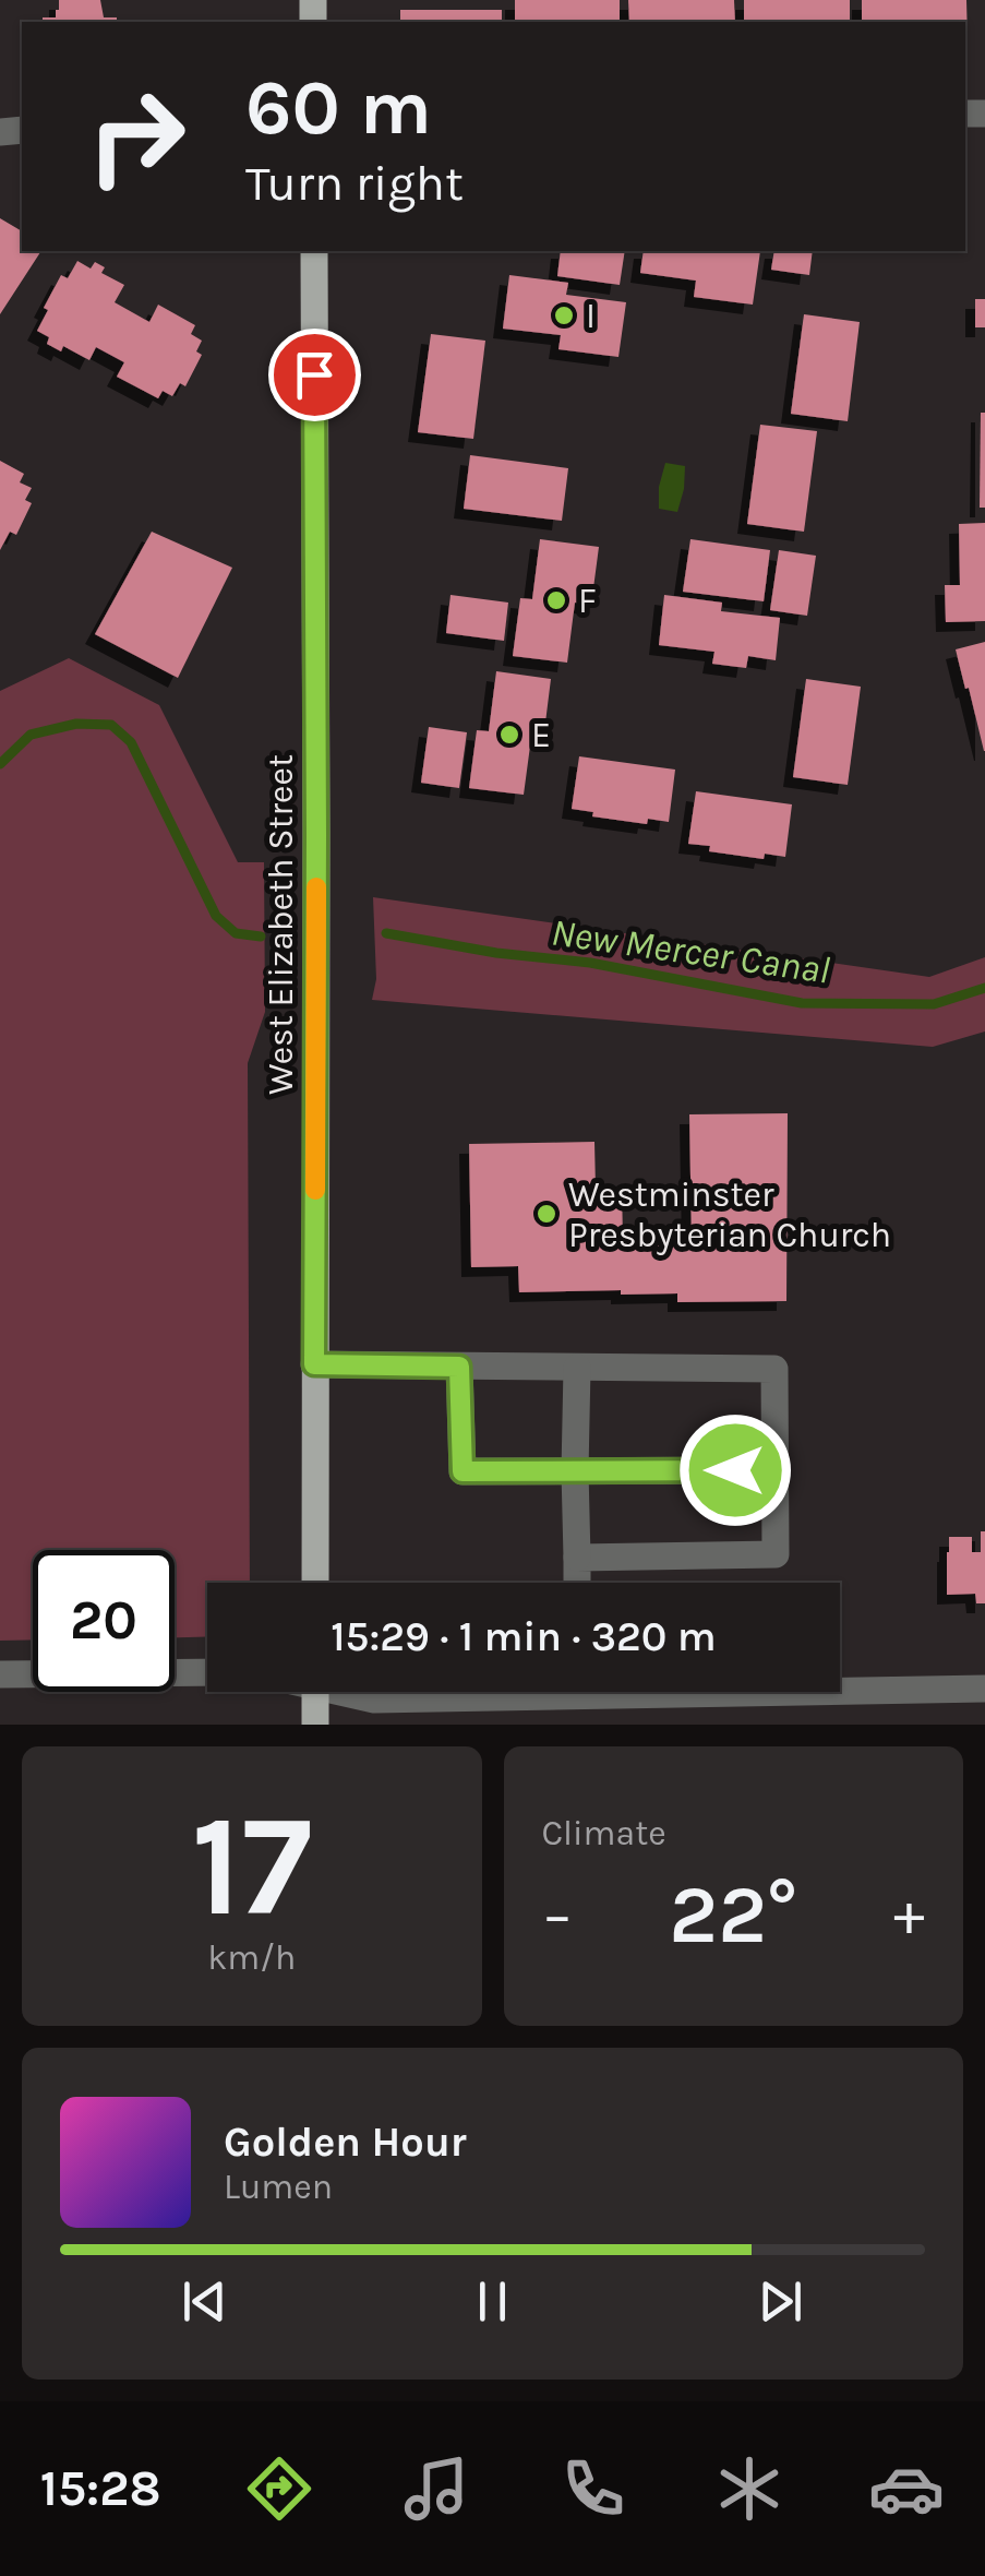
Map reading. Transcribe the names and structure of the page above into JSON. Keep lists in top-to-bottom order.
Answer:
{
  "streets": {
    "main road": ["West Elizabeth Street"]
  },
  "water": ["New Mercer Canal"],
  "places": [
    "I",
    "F",
    "E",
    "Westminster Presbyterian Church"
  ],
  "page": {
    "turn": ["60 m", "Turn right"],
    "limit": "20",
    "trip": "15:29 · 1 min · 320 m",
    "tile": [
      ["17", "km/h"],
      "Climate"
    ],
    "heat": ["−", "22°", "+"],
    "song": ["Golden Hour", "Lumen"],
    "tabs": "15:28"
  }
}
